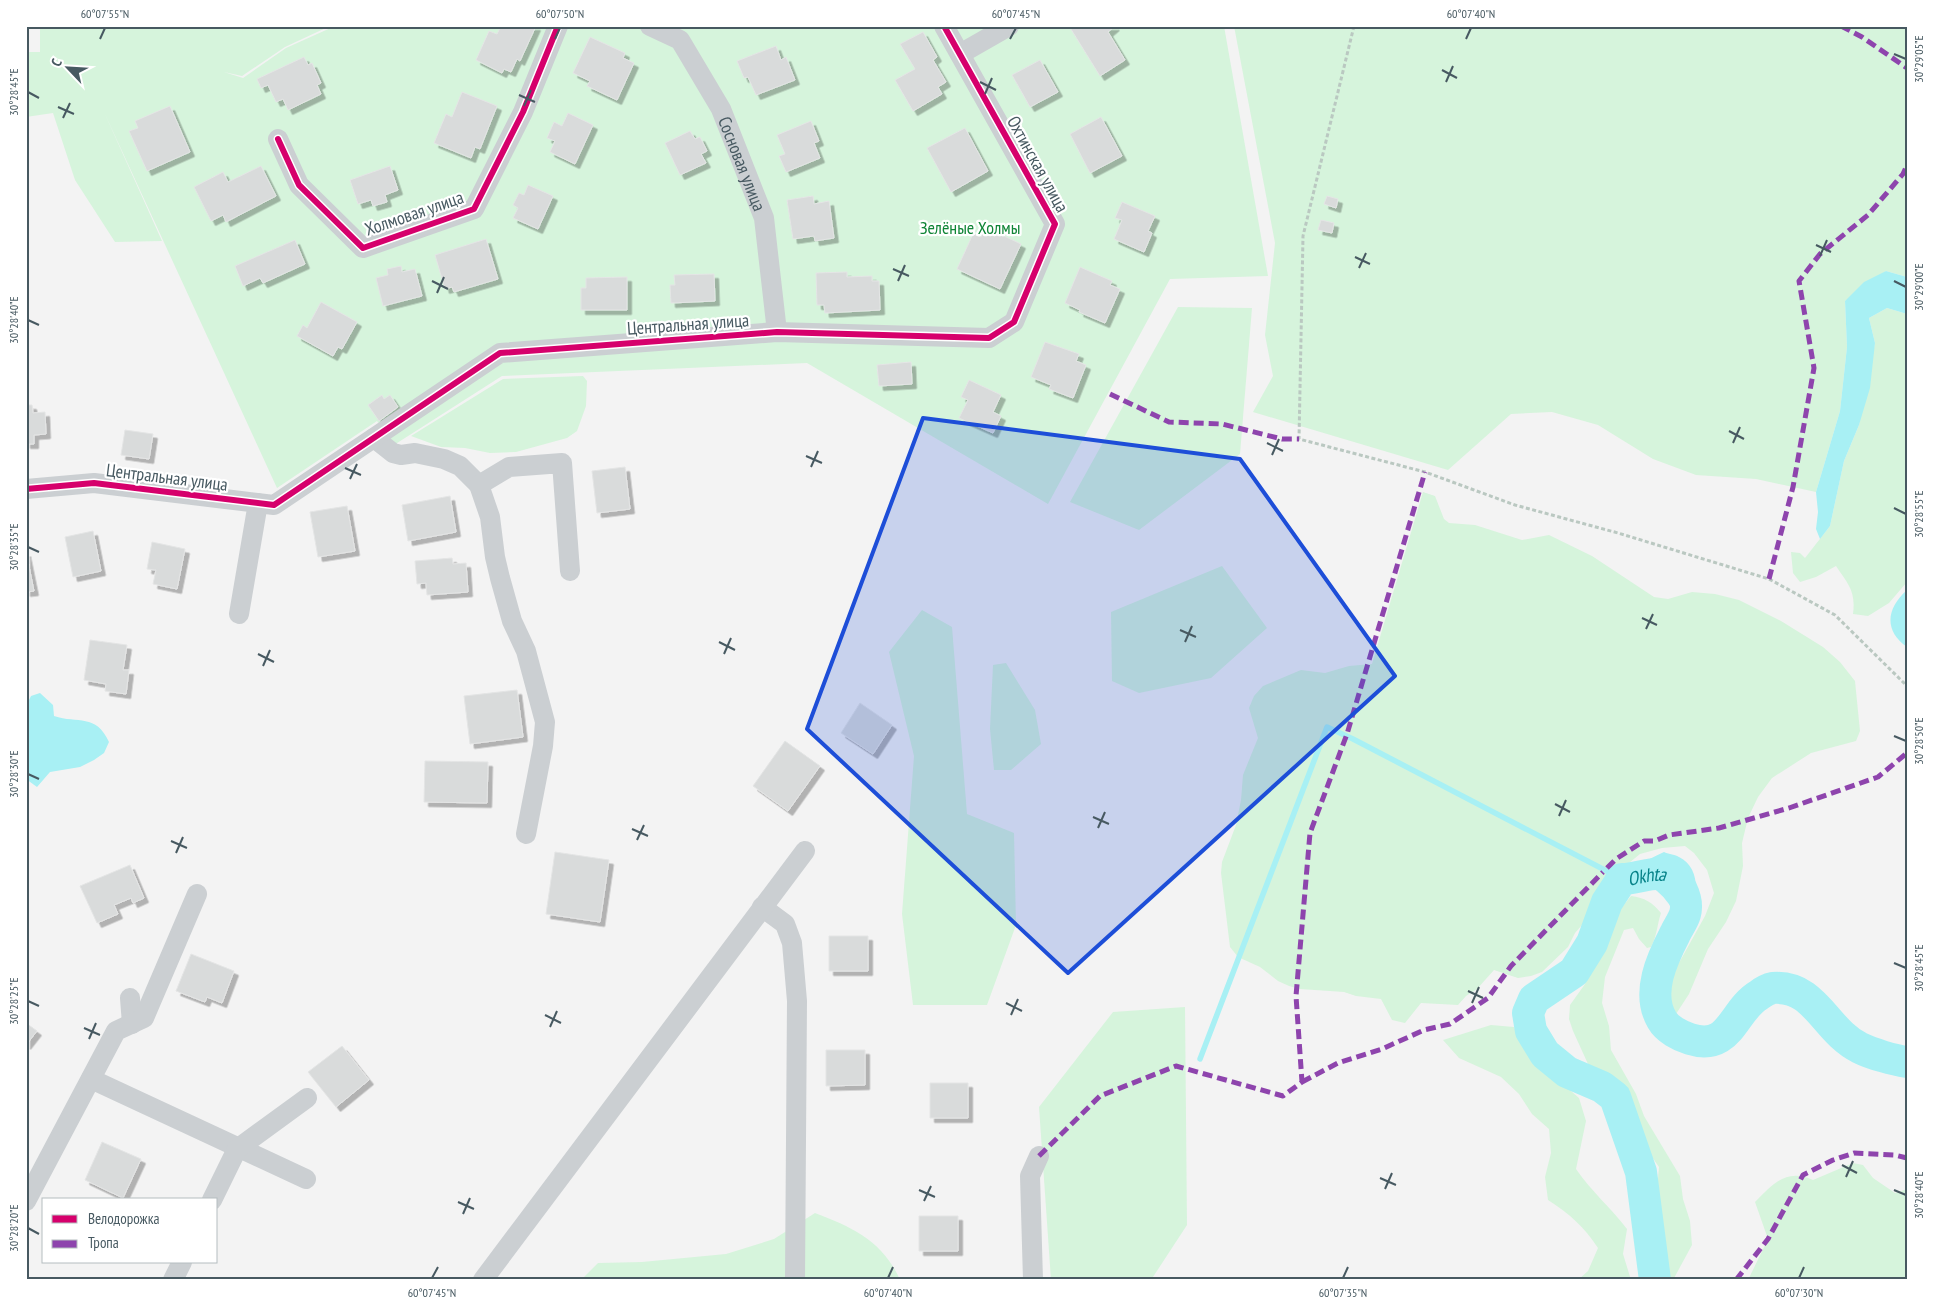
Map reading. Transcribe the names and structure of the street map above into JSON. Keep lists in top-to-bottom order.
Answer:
{
  "streets": {
    "street": [
      "Сосновая улица",
      "Охтинская улица",
      "Холмовая улица",
      "Центральная улица"
    ]
  },
  "crossings": [
    ["Сосновая улица", "Центральная улица"],
    ["Охтинская улица", "Центральная улица"]
  ],
  "water": ["Okhta"],
  "parks": ["Зелёные Холмы"],
  "legend": ["Велодорожка", "Тропа"],
  "north": "top left",
  "coordinates": [
    "60°07'55\"N",
    "60°07'50\"N",
    "60°07'45\"N",
    "60°07'40\"N",
    "30°29'05\"E",
    "30°28'45\"E",
    "30°29'00\"E",
    "30°28'40\"E",
    "30°28'55\"E",
    "30°28'35\"E",
    "30°28'50\"E",
    "30°28'30\"E",
    "30°28'25\"E",
    "30°28'20\"E",
    "60°07'35\"N",
    "60°07'30\"N"
  ]
}
